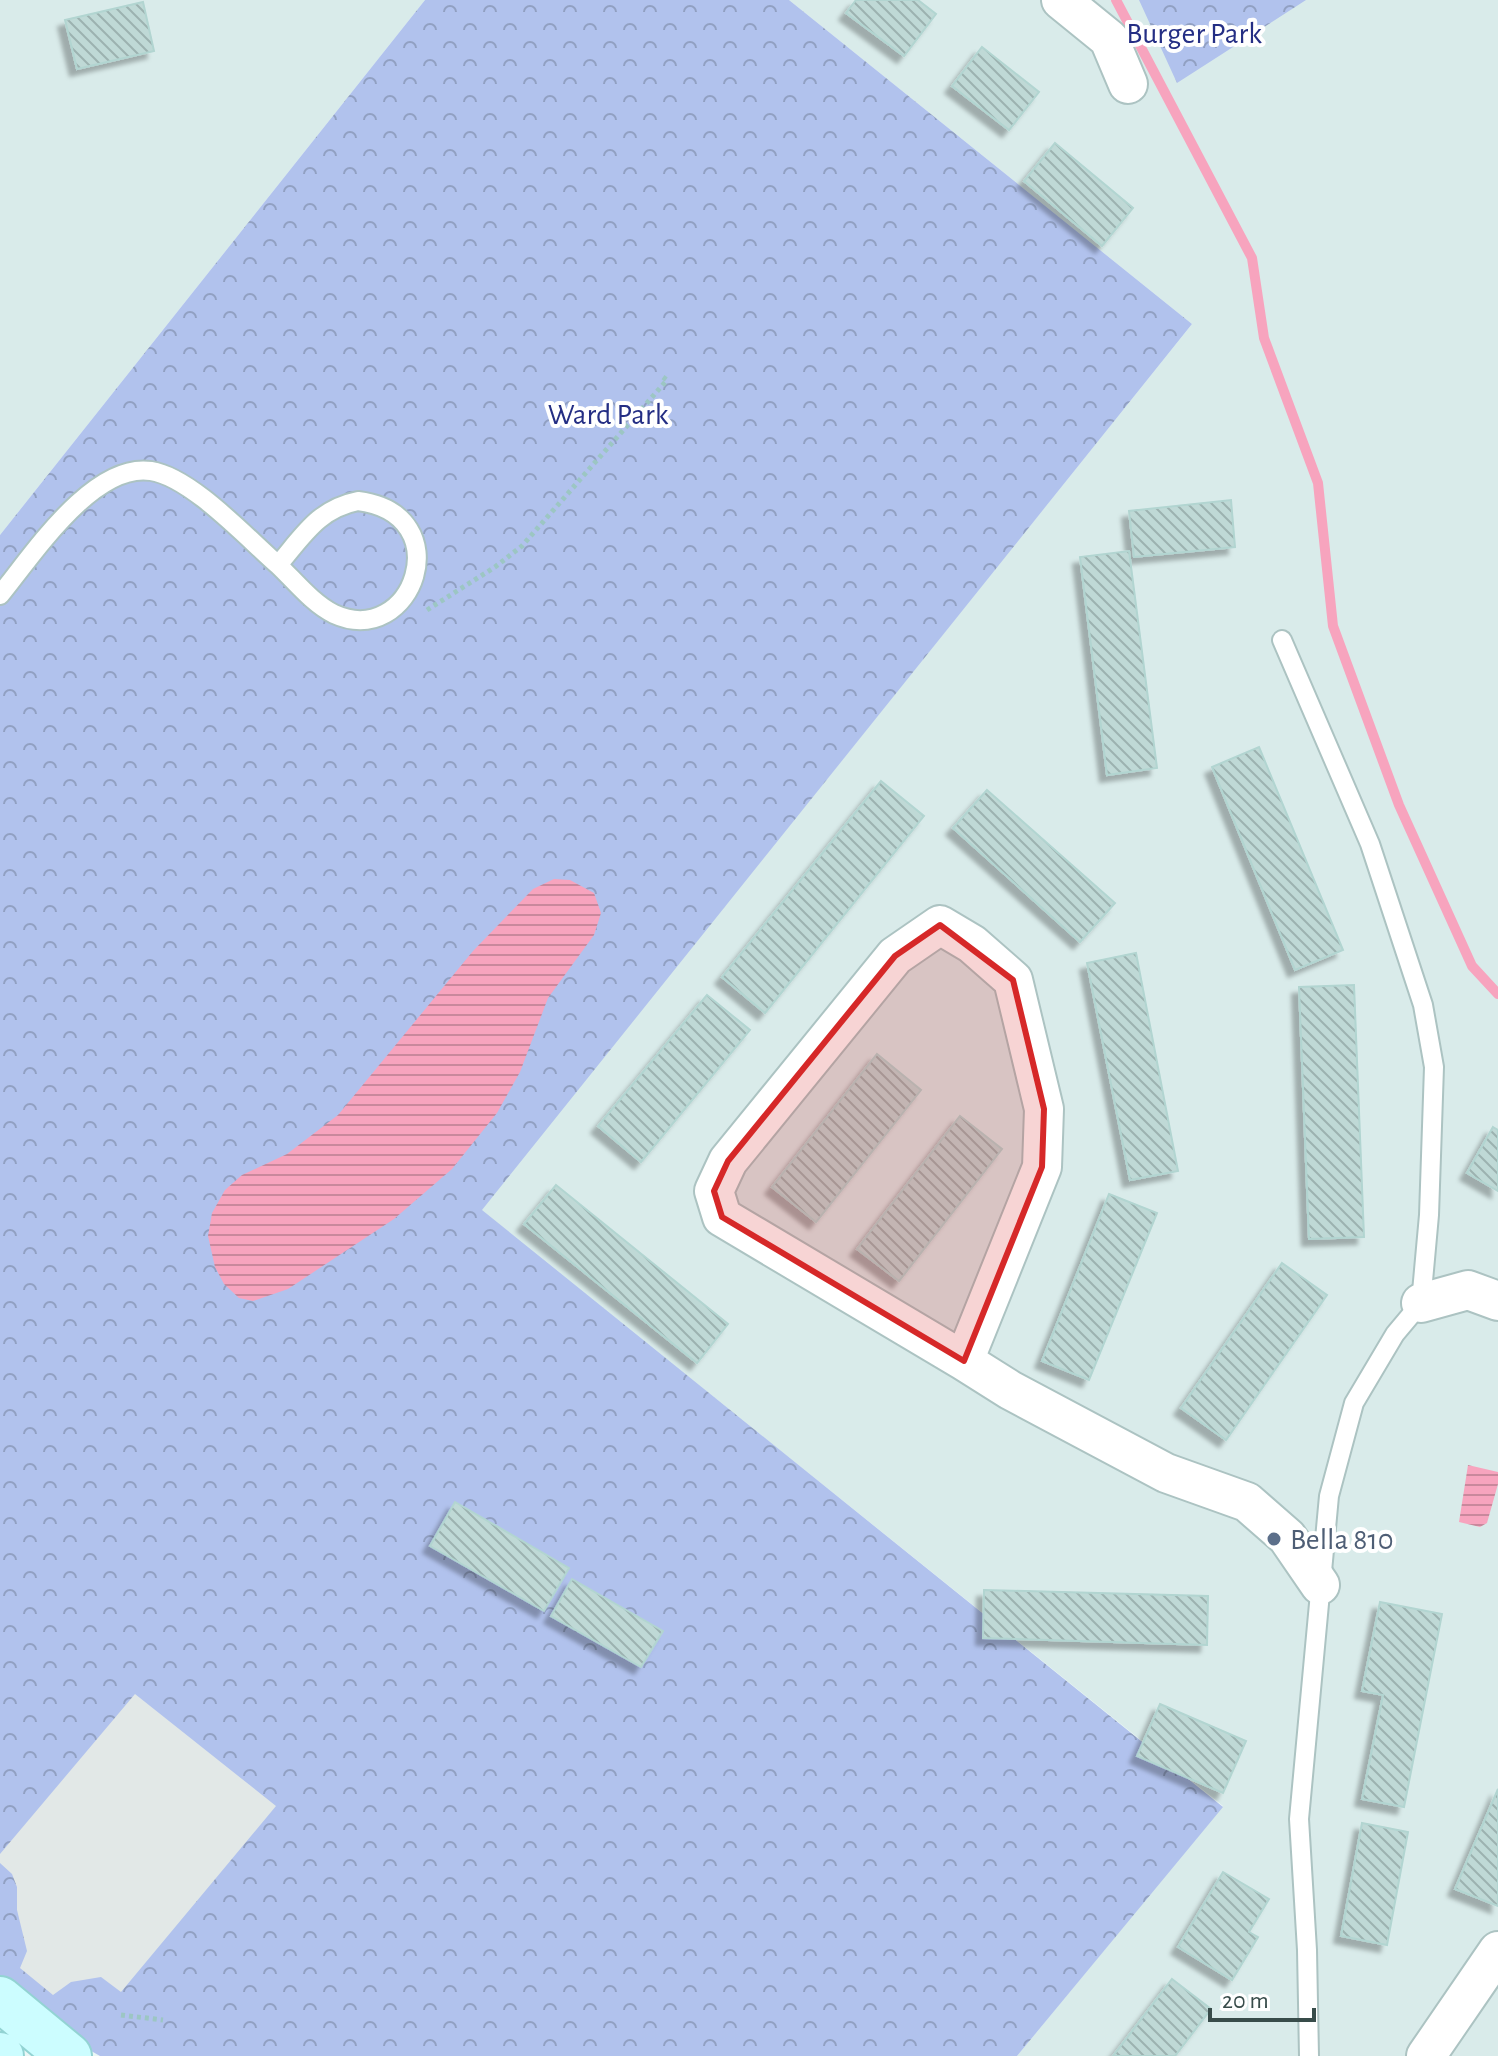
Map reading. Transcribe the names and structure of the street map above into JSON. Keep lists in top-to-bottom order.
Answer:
{
  "parks": ["Burger Park", "Ward Park"],
  "places": ["Bella 810"],
  "scale_bar": "20 m"
}
